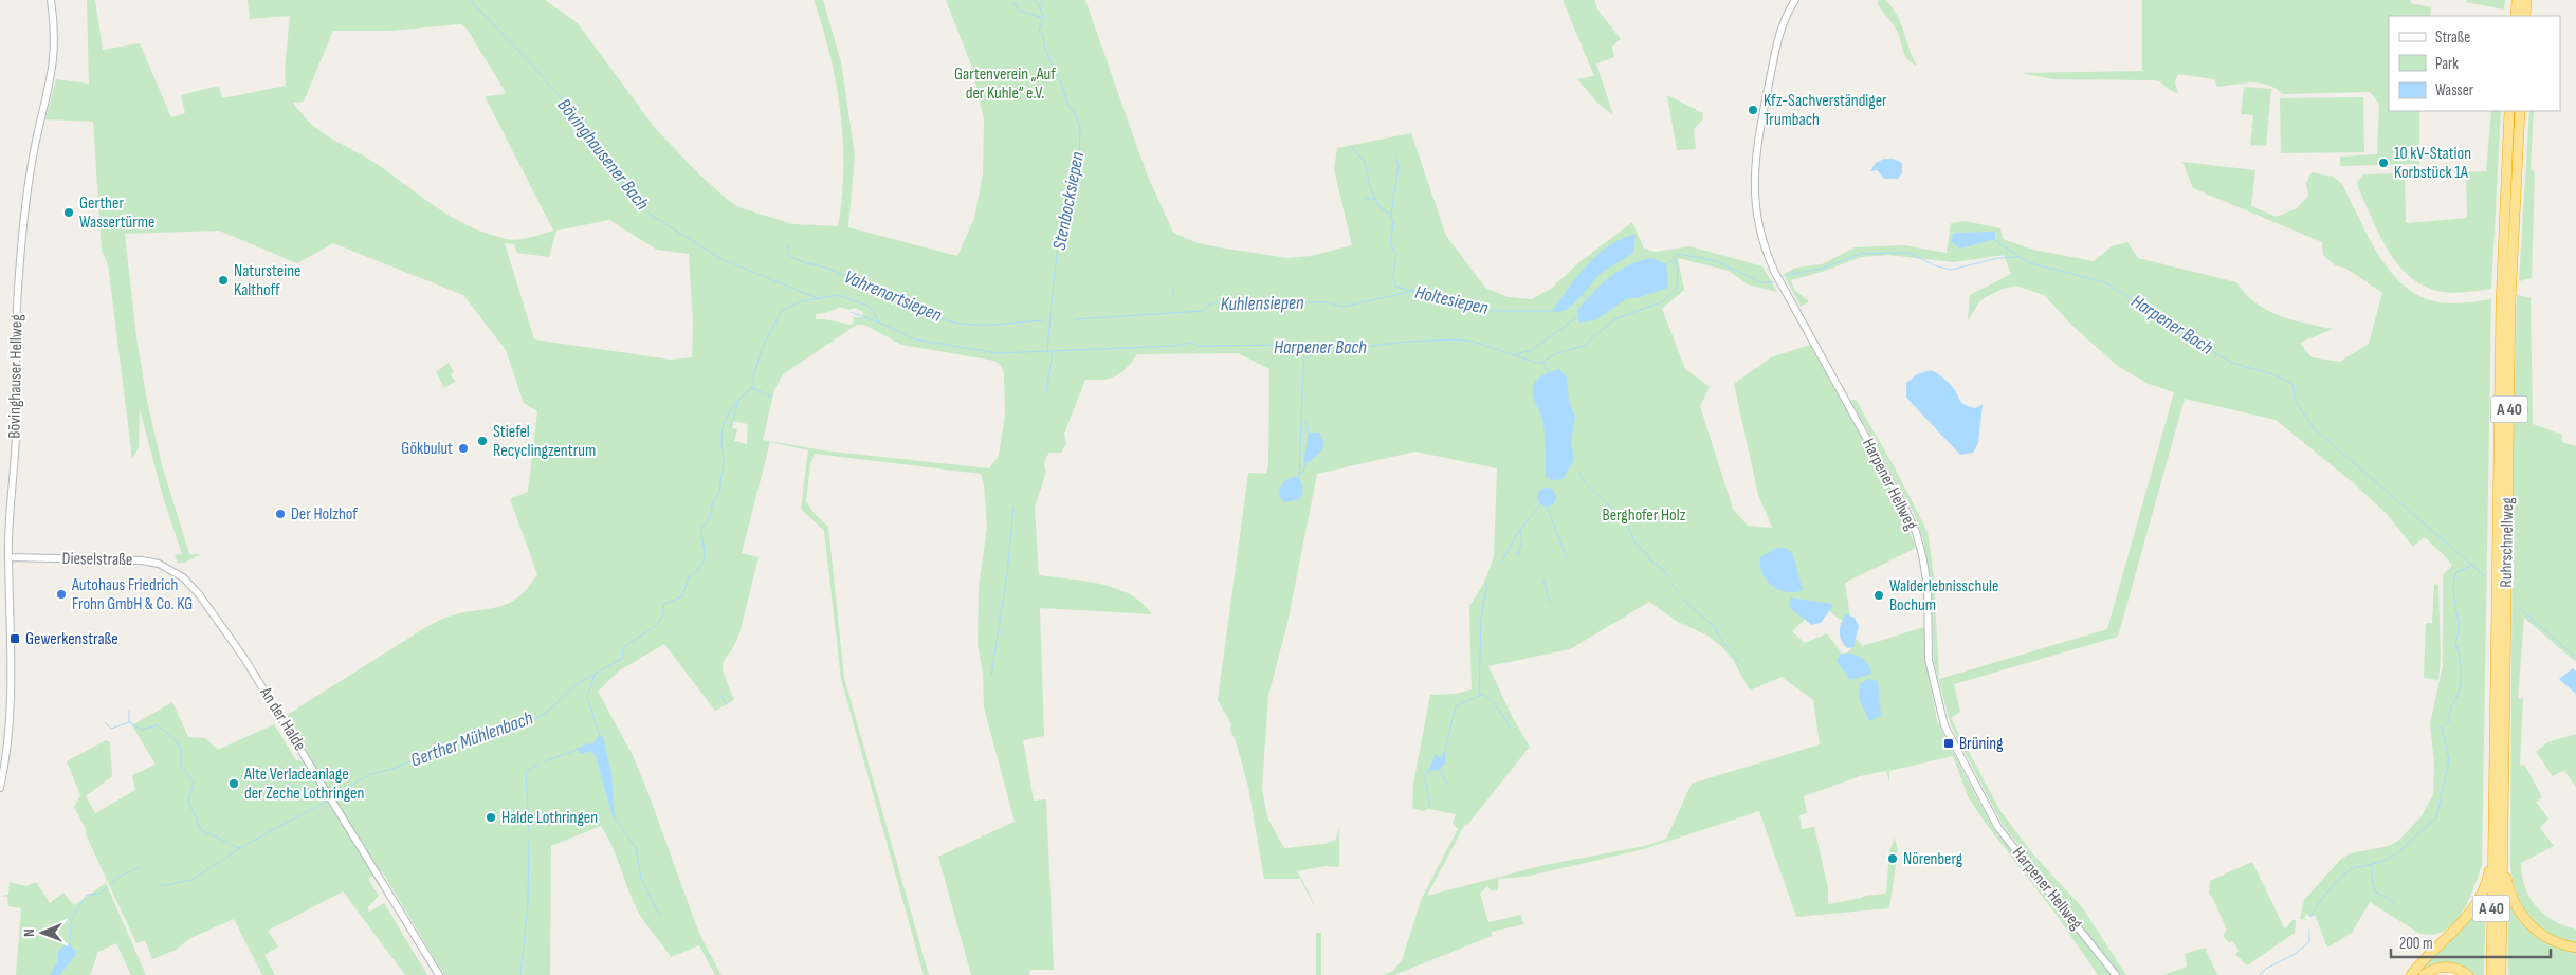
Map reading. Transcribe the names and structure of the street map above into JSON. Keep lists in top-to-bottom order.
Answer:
{
  "streets": {
    "highway": ["A 40", "Ruhrschnellweg"],
    "street": [
      "Bövinghauser Hellweg",
      "Harpener Hellweg",
      "Dieselstraße",
      "An der Halde"
    ]
  },
  "crossings": [
    ["Bövinghauser Hellweg", "Dieselstraße"],
    ["Dieselstraße", "An der Halde"]
  ],
  "water": [
    "Bövinghausener Bach",
    "Stenbocksiepen",
    "Vahrenortsiepen",
    "Holtesiepen",
    "Kuhlensiepen",
    "Harpener Bach",
    "Gerther Mühlenbach"
  ],
  "parks": ["Gartenverein „Auf der Kuhle“ e.V.", "Berghofer Holz"],
  "places": {
    "other": [
      "Kfz-Sachverständiger Trumbach",
      "10 kV-Station Korbstück 1A",
      "Gerther Wassertürme",
      "Natursteine Kalthoff",
      "Stiefel Recyclingzentrum",
      "Gökbulut",
      "Der Holzhof",
      "Autohaus Friedrich Frohn GmbH & Co. KG",
      "Walderlebnisschule Bochum",
      "Alte Verladeanlage der Zeche Lothringen",
      "Halde Lothringen",
      "Nörenberg"
    ],
    "transit": ["Gewerkenstraße", "Brüning"]
  },
  "legend": ["Straße", "Park", "Wasser"],
  "scale_bar": "200 m",
  "north": "left"
}
